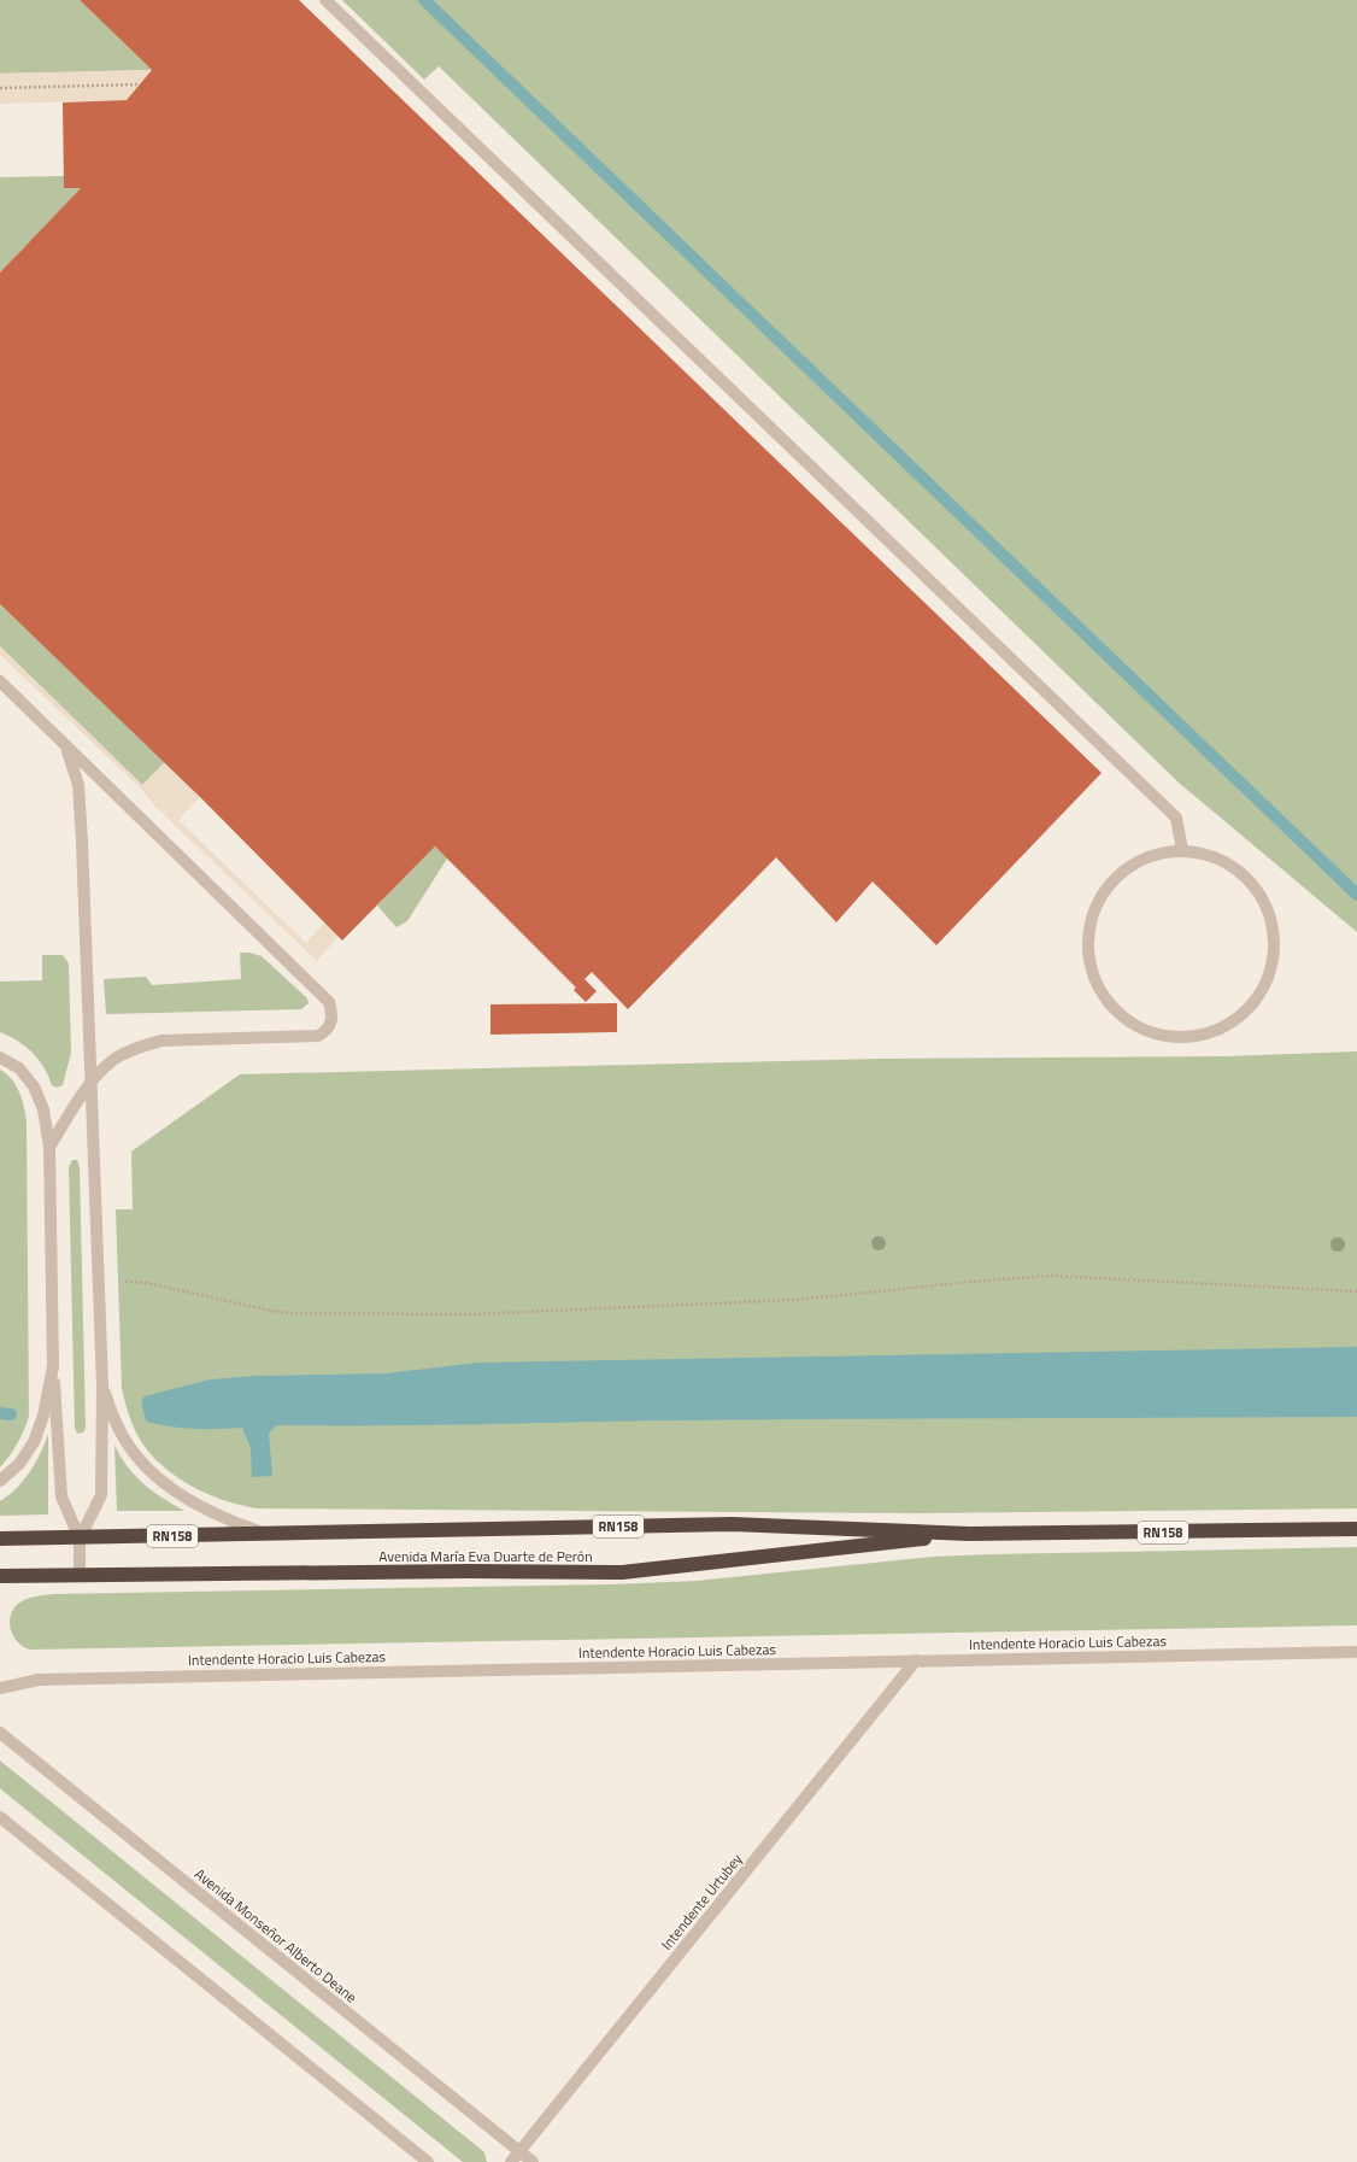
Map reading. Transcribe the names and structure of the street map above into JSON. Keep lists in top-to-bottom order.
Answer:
{
  "streets": {
    "highway": ["RN158", "Avenida María Eva Duarte de Perón"],
    "street": ["Intendente Horacio Luis Cabezas", "Intendente Urtubey", "Avenida Monseñor Alberto Deane"]
  },
  "crossings": [
    ["Intendente Horacio Luis Cabezas", "Intendente Urtubey"],
    ["Intendente Urtubey", "Avenida Monseñor Alberto Deane"]
  ]
}
